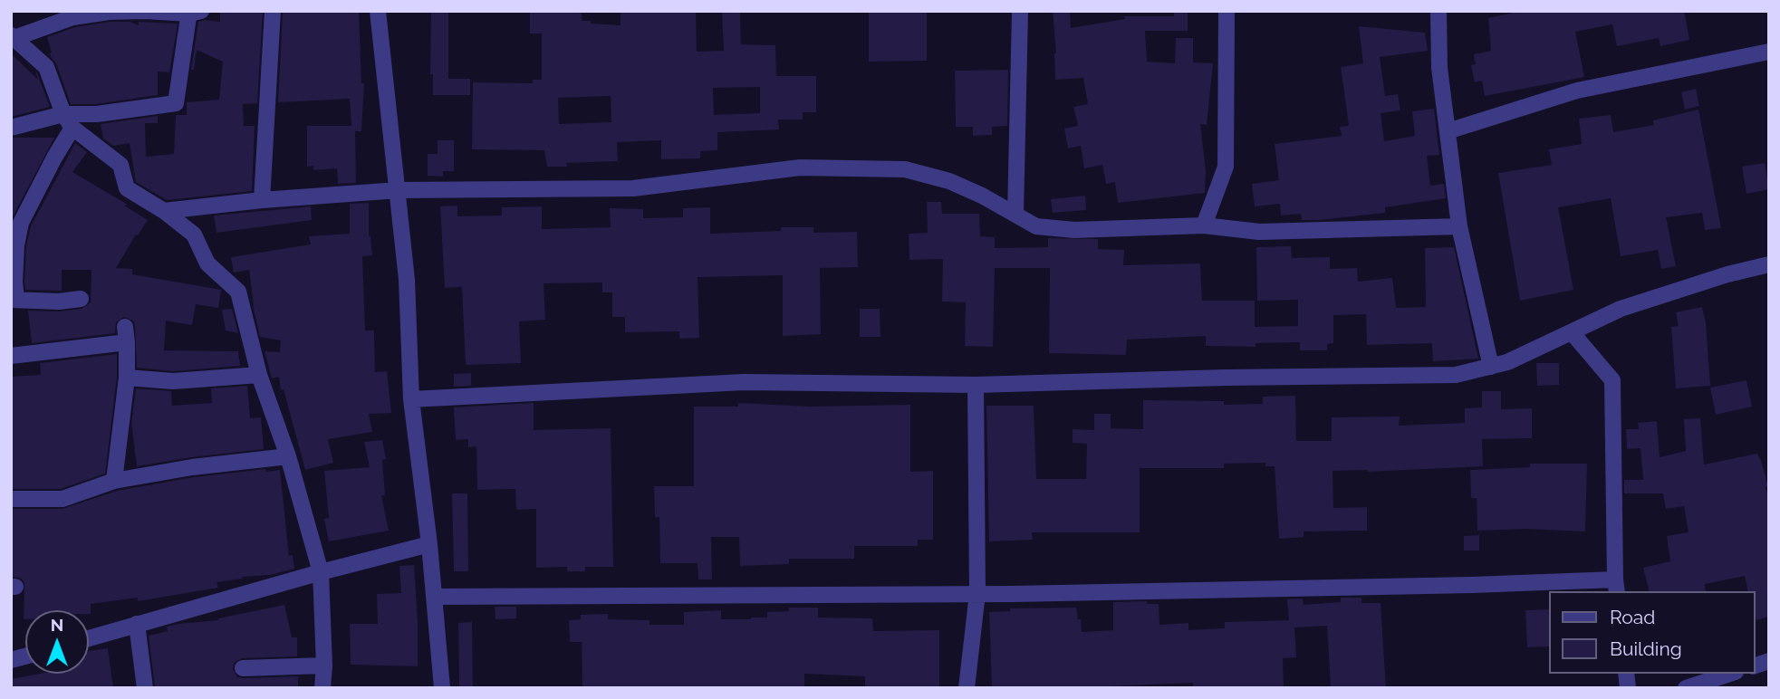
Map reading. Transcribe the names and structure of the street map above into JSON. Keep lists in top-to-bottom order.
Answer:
{
  "legend": ["Road", "Building"],
  "north": "top"
}
